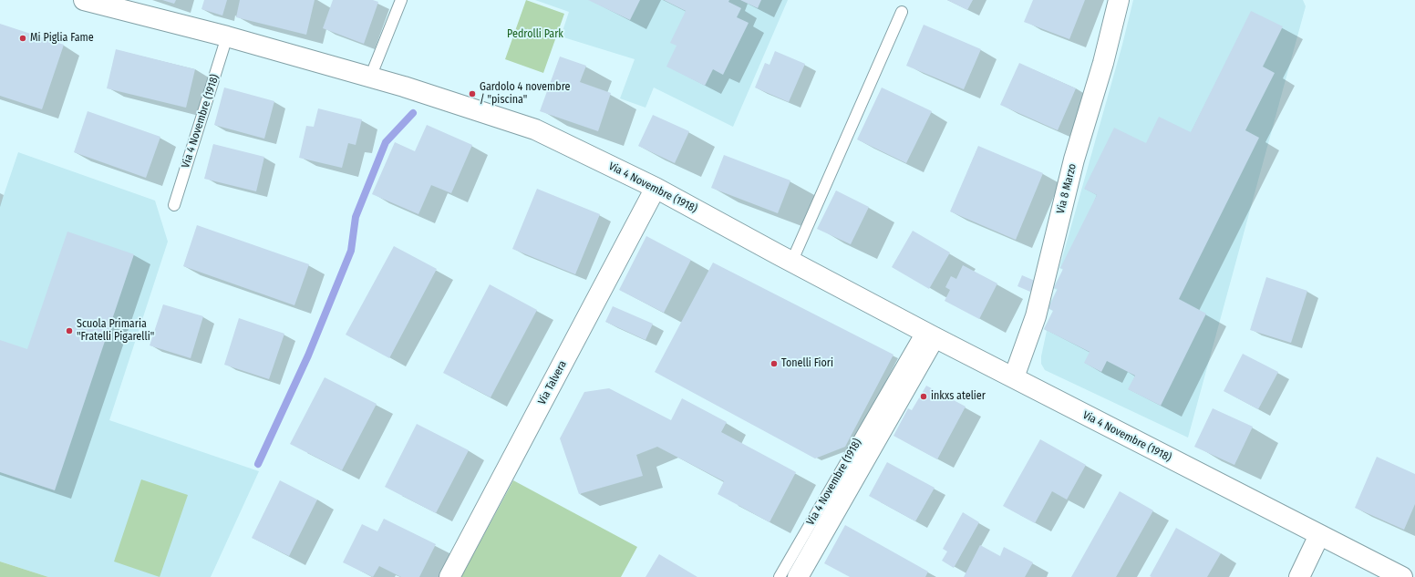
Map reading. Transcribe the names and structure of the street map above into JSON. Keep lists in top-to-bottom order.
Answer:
{
  "streets": {
    "street": ["Via 4 Novembre (1918)", "Via 8 Marzo", "Via Talvera"]
  },
  "crossings": [
    ["Via 4 Novembre (1918)", "Via 8 Marzo"],
    ["Via 4 Novembre (1918)", "Via Talvera"]
  ],
  "parks": ["Pedrolli Park"],
  "places": [
    "Mi Piglia Fame",
    "Gardolo 4 novembre / \"piscina\"",
    "Scuola Primaria \"Fratelli Pigarelli\"",
    "Tonelli Fiori",
    "inkxs atelier"
  ]
}
